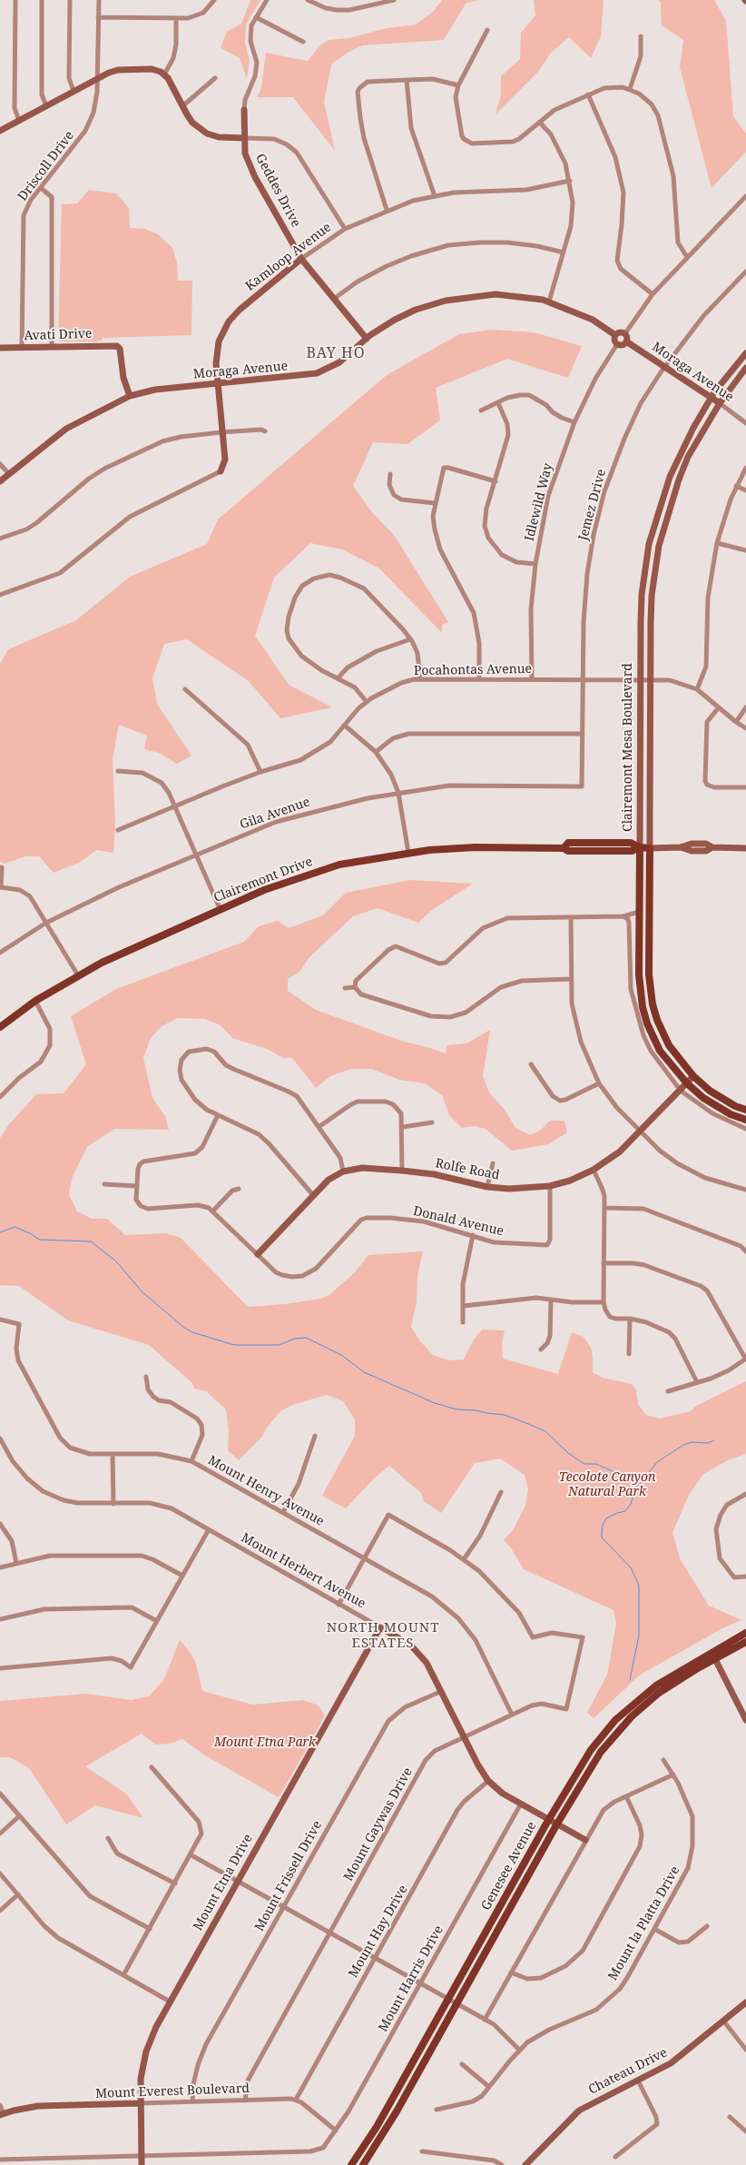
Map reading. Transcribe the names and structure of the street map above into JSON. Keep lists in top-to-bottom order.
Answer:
{
  "streets": {
    "main road": ["Clairemont Mesa Boulevard", "Clairemont Drive", "Genesee Avenue"],
    "street": [
      "Driscoll Drive",
      "Geddes Drive",
      "Kamloop Avenue",
      "Avati Drive",
      "Moraga Avenue",
      "Idlewild Way",
      "Jemez Drive",
      "Pocahontas Avenue",
      "Gila Avenue",
      "Rolfe Road",
      "Donald Avenue",
      "Mount Henry Avenue",
      "Mount Herbert Avenue",
      "Mount Gaywas Drive",
      "Mount Frissell Drive",
      "Mount Etna Drive",
      "Mount la Platta Drive",
      "Mount Hay Drive",
      "Mount Harris Drive",
      "Chateau Drive",
      "Mount Everest Boulevard"
    ]
  },
  "crossings": [
    ["Driscoll Drive", "Avati Drive"],
    ["Geddes Drive", "Kamloop Avenue"],
    ["Geddes Drive", "Moraga Avenue"],
    ["Kamloop Avenue", "Moraga Avenue"],
    ["Avati Drive", "Moraga Avenue"],
    ["Moraga Avenue", "Idlewild Way"],
    ["Moraga Avenue", "Jemez Drive"],
    ["Moraga Avenue", "Clairemont Mesa Boulevard"],
    ["Idlewild Way", "Pocahontas Avenue"],
    ["Jemez Drive", "Pocahontas Avenue"],
    ["Jemez Drive", "Gila Avenue"],
    ["Pocahontas Avenue", "Clairemont Mesa Boulevard"],
    ["Clairemont Mesa Boulevard", "Clairemont Drive"],
    ["Clairemont Mesa Boulevard", "Rolfe Road"],
    ["Rolfe Road", "Donald Avenue"],
    ["Mount Henry Avenue", "Mount Gaywas Drive"],
    ["Mount Herbert Avenue", "Mount Gaywas Drive"],
    ["Mount Herbert Avenue", "Genesee Avenue"],
    ["Mount Herbert Avenue", "Mount Frissell Drive"],
    ["Mount Herbert Avenue", "Mount Etna Drive"],
    ["Mount Herbert Avenue", "Mount Hay Drive"],
    ["Mount Herbert Avenue", "Mount Harris Drive"],
    ["Mount Gaywas Drive", "Mount Everest Boulevard"],
    ["Mount Frissell Drive", "Mount Everest Boulevard"],
    ["Mount Etna Drive", "Mount Harris Drive"],
    ["Mount Etna Drive", "Mount Everest Boulevard"],
    ["Mount Hay Drive", "Mount Everest Boulevard"]
  ],
  "districts": ["BAY HO", "NORTH MOUNT ESTATES"],
  "parks": ["Tecolote Canyon Natural Park", "Mount Etna Park"]
}
